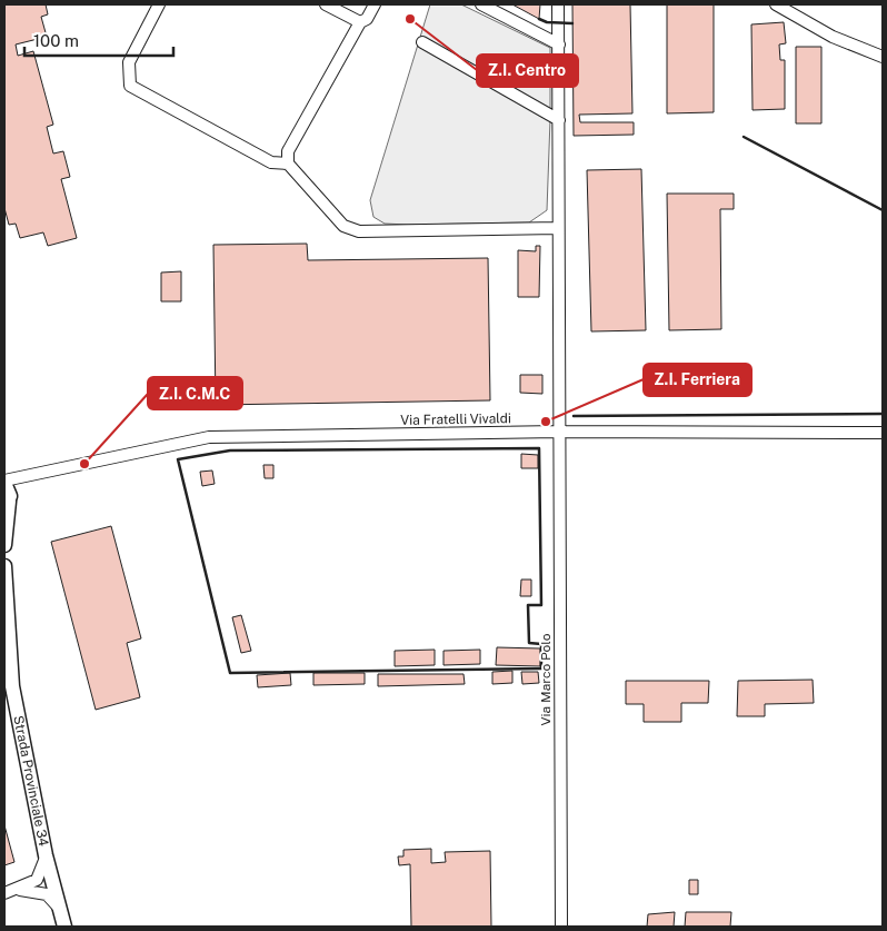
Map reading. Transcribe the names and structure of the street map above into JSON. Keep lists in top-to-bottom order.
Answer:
{
  "streets": {
    "main road": ["Strada Provinciale 34"],
    "street": ["Via Fratelli Vivaldi", "Via Marco Polo"]
  },
  "crossings": [
    ["Via Fratelli Vivaldi", "Via Marco Polo"]
  ],
  "places": ["Z.I. Centro", "Z.I. Ferriera", "Z.I. C.M.C"],
  "scale_bar": "100 m"
}
